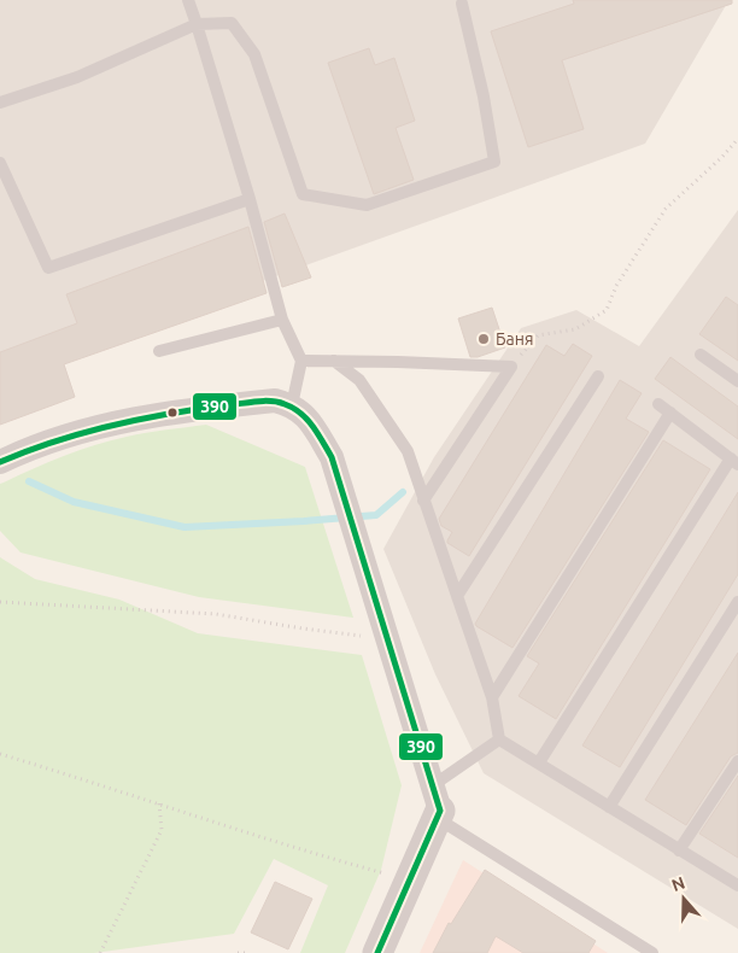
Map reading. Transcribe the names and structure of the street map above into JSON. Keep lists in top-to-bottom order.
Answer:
{
  "places": ["Баня"],
  "lines": ["transit line 390"],
  "north": "top"
}
